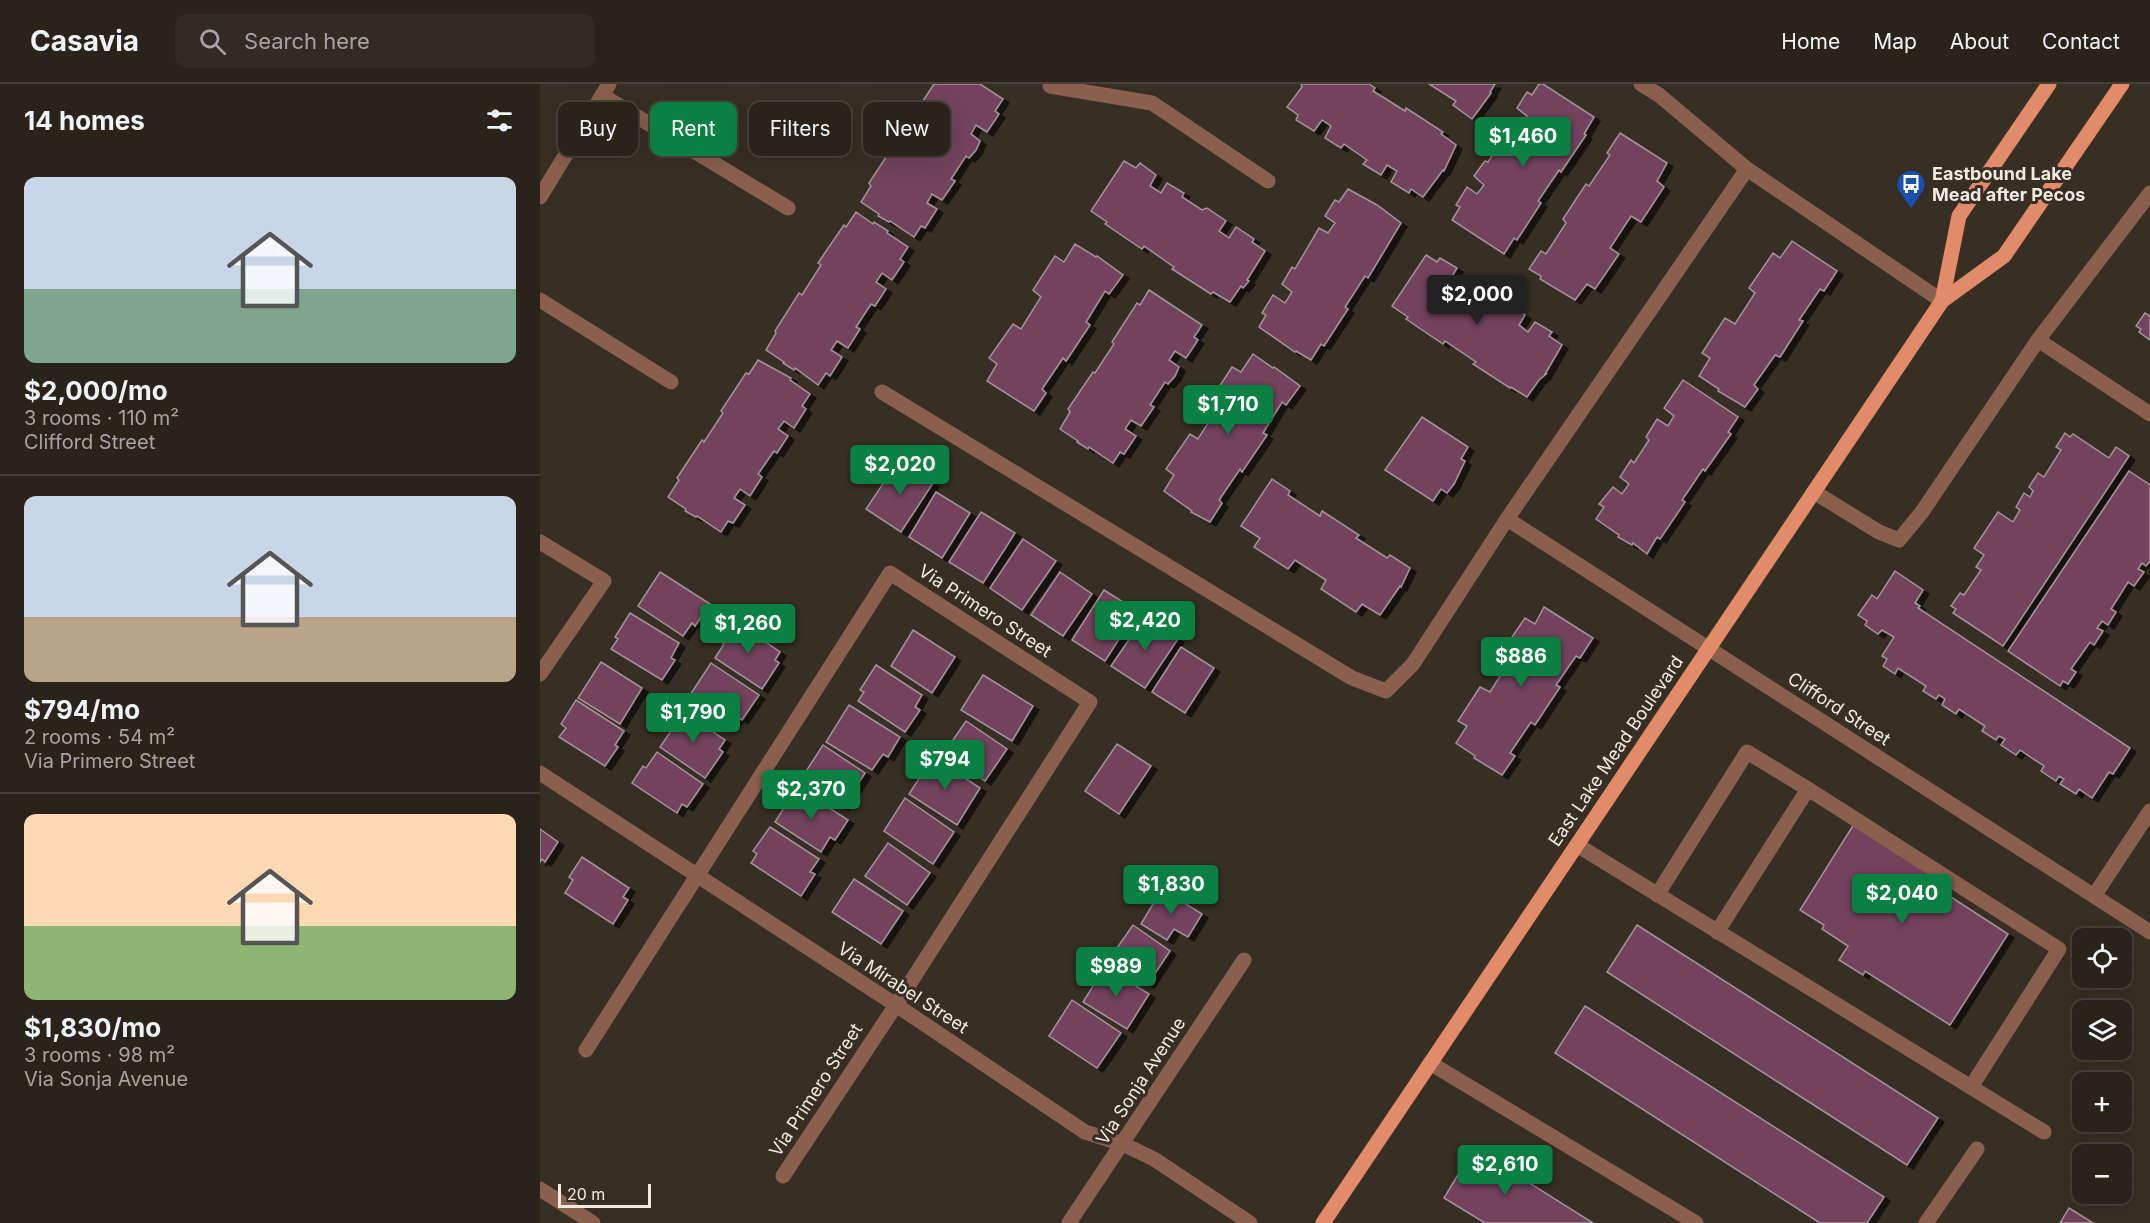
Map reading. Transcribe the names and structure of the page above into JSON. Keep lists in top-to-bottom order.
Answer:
{
  "streets": {
    "main road": ["East Lake Mead Boulevard"],
    "street": [
      "Via Primero Street",
      "Clifford Street",
      "Via Mirabel Street",
      "Via Sonja Avenue"
    ]
  },
  "crossings": [
    ["Via Primero Street", "Via Mirabel Street"],
    ["Clifford Street", "East Lake Mead Boulevard"],
    ["Via Mirabel Street", "Via Sonja Avenue"]
  ],
  "places": {
    "bus stop": ["Eastbound Lake Mead after Pecos"]
  },
  "scale_bar": "20 m",
  "page": {
    "header": "Casavia",
    "search": "Search here",
    "nav": [
      "Home",
      "Map",
      "About",
      "Contact"
    ],
    "heading": "14 homes",
    "chip": [
      "Buy",
      "Rent",
      "Filters",
      "New"
    ],
    "price": [
      "$1,460",
      "$2,000",
      "$1,710",
      "$2,020",
      "$2,420",
      "$1,260",
      "$886",
      "$1,790",
      "$794",
      "$2,370",
      "$1,830",
      "$2,040",
      "$989",
      "$2,610"
    ],
    "list": [
      {
        "name": "$2,000/mo",
        "note": "3 rooms · 110 m² · Clifford Street"
      },
      {
        "name": "$794/mo",
        "note": "2 rooms · 54 m² · Via Primero Street"
      },
      {
        "name": "$1,830/mo",
        "note": "3 rooms · 98 m² · Via Sonja Avenue"
      }
    ],
    "map_buttons": ["+", "−"],
    "scale": "20 m"
  }
}
